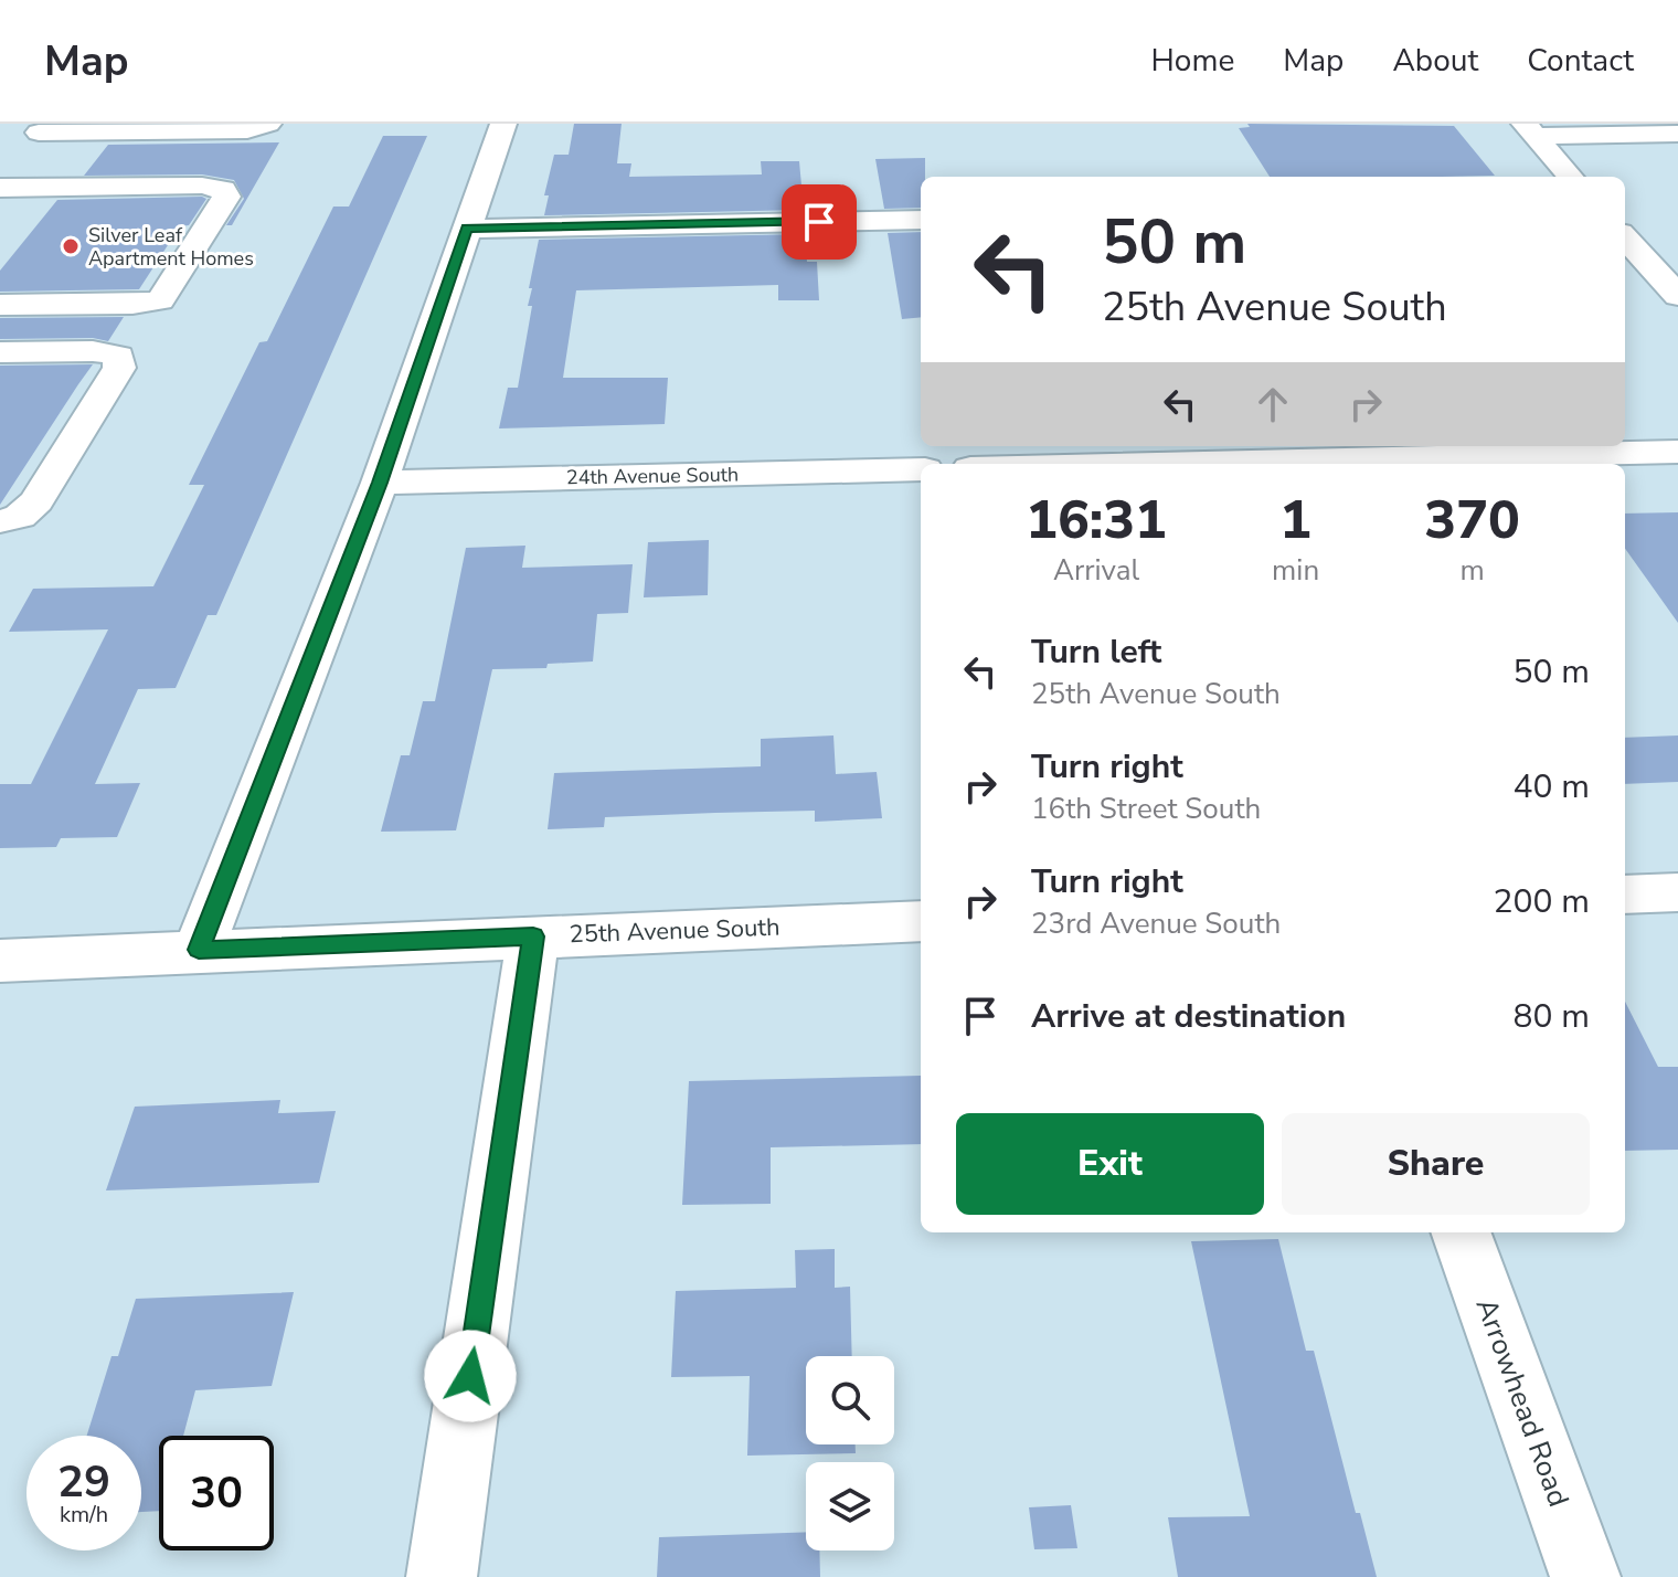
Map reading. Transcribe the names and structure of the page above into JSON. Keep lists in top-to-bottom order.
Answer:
{
  "streets": {
    "street": ["24th Avenue South", "25th Avenue South", "Arrowhead Road"]
  },
  "places": ["Silver Leaf Apartment Homes"],
  "page": {
    "header": "Map",
    "nav": [
      "Home",
      "Map",
      "About",
      "Contact"
    ],
    "turn": ["50 m", "25th Avenue South"],
    "eta": [
      "16:31",
      "Arrival",
      "1",
      "min",
      "370",
      "m"
    ],
    "list": [
      {
        "name": "Turn left",
        "note": "25th Avenue South",
        "value": "50 m"
      },
      {
        "name": "Turn right",
        "note": "16th Street South",
        "value": "40 m"
      },
      {
        "name": "Turn right",
        "note": "23rd Avenue South",
        "value": "200 m"
      },
      {
        "name": "Arrive at destination",
        "value": "80 m"
      }
    ],
    "buttons": ["Exit", "Share"],
    "speed": "29 km/h",
    "limit": "30"
  }
}
